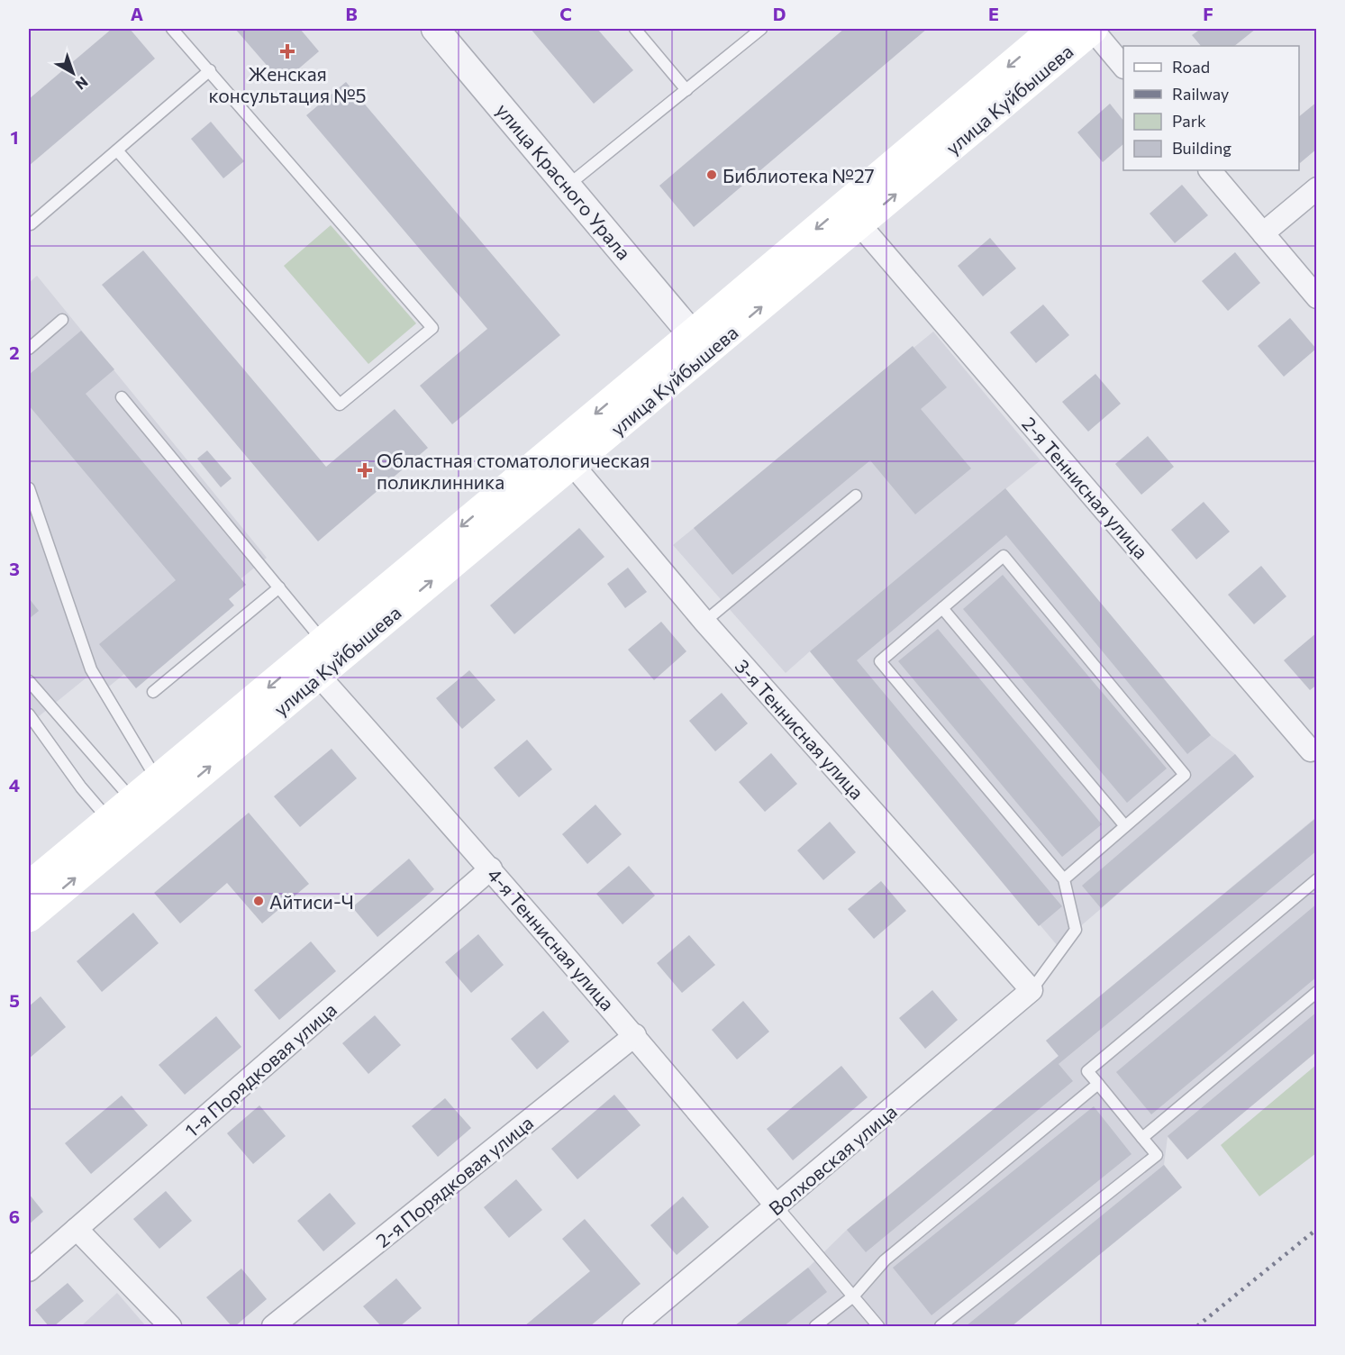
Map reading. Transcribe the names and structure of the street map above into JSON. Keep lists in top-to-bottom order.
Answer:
{
  "streets": {
    "main road": ["улица Куйбышева"],
    "street": [
      "улица Красного Урала",
      "2-я Теннисная улица",
      "3-я Теннисная улица",
      "4-я Теннисная улица",
      "1-я Порядковая улица",
      "Волховская улица",
      "2-я Порядковая улица"
    ]
  },
  "crossings": [
    ["улица Куйбышева", "улица Красного Урала"],
    ["улица Куйбышева", "2-я Теннисная улица"],
    ["улица Куйбышева", "3-я Теннисная улица"],
    ["улица Куйбышева", "4-я Теннисная улица"],
    ["3-я Теннисная улица", "Волховская улица"],
    ["4-я Теннисная улица", "1-я Порядковая улица"],
    ["4-я Теннисная улица", "Волховская улица"],
    ["4-я Теннисная улица", "2-я Порядковая улица"]
  ],
  "places": {
    "health": ["Женская консультация №5", "Областная стоматологическая поликлинника"],
    "other": ["Библиотека №27", "Айтиси-Ч"]
  },
  "legend": [
    "Road",
    "Railway",
    "Park",
    "Building"
  ],
  "north": "bottom right",
  "grid": {
    "columns": [
      "A",
      "B",
      "C",
      "D",
      "E",
      "F"
    ],
    "rows": [
      "1",
      "2",
      "3",
      "4",
      "5",
      "6"
    ]
  }
}
